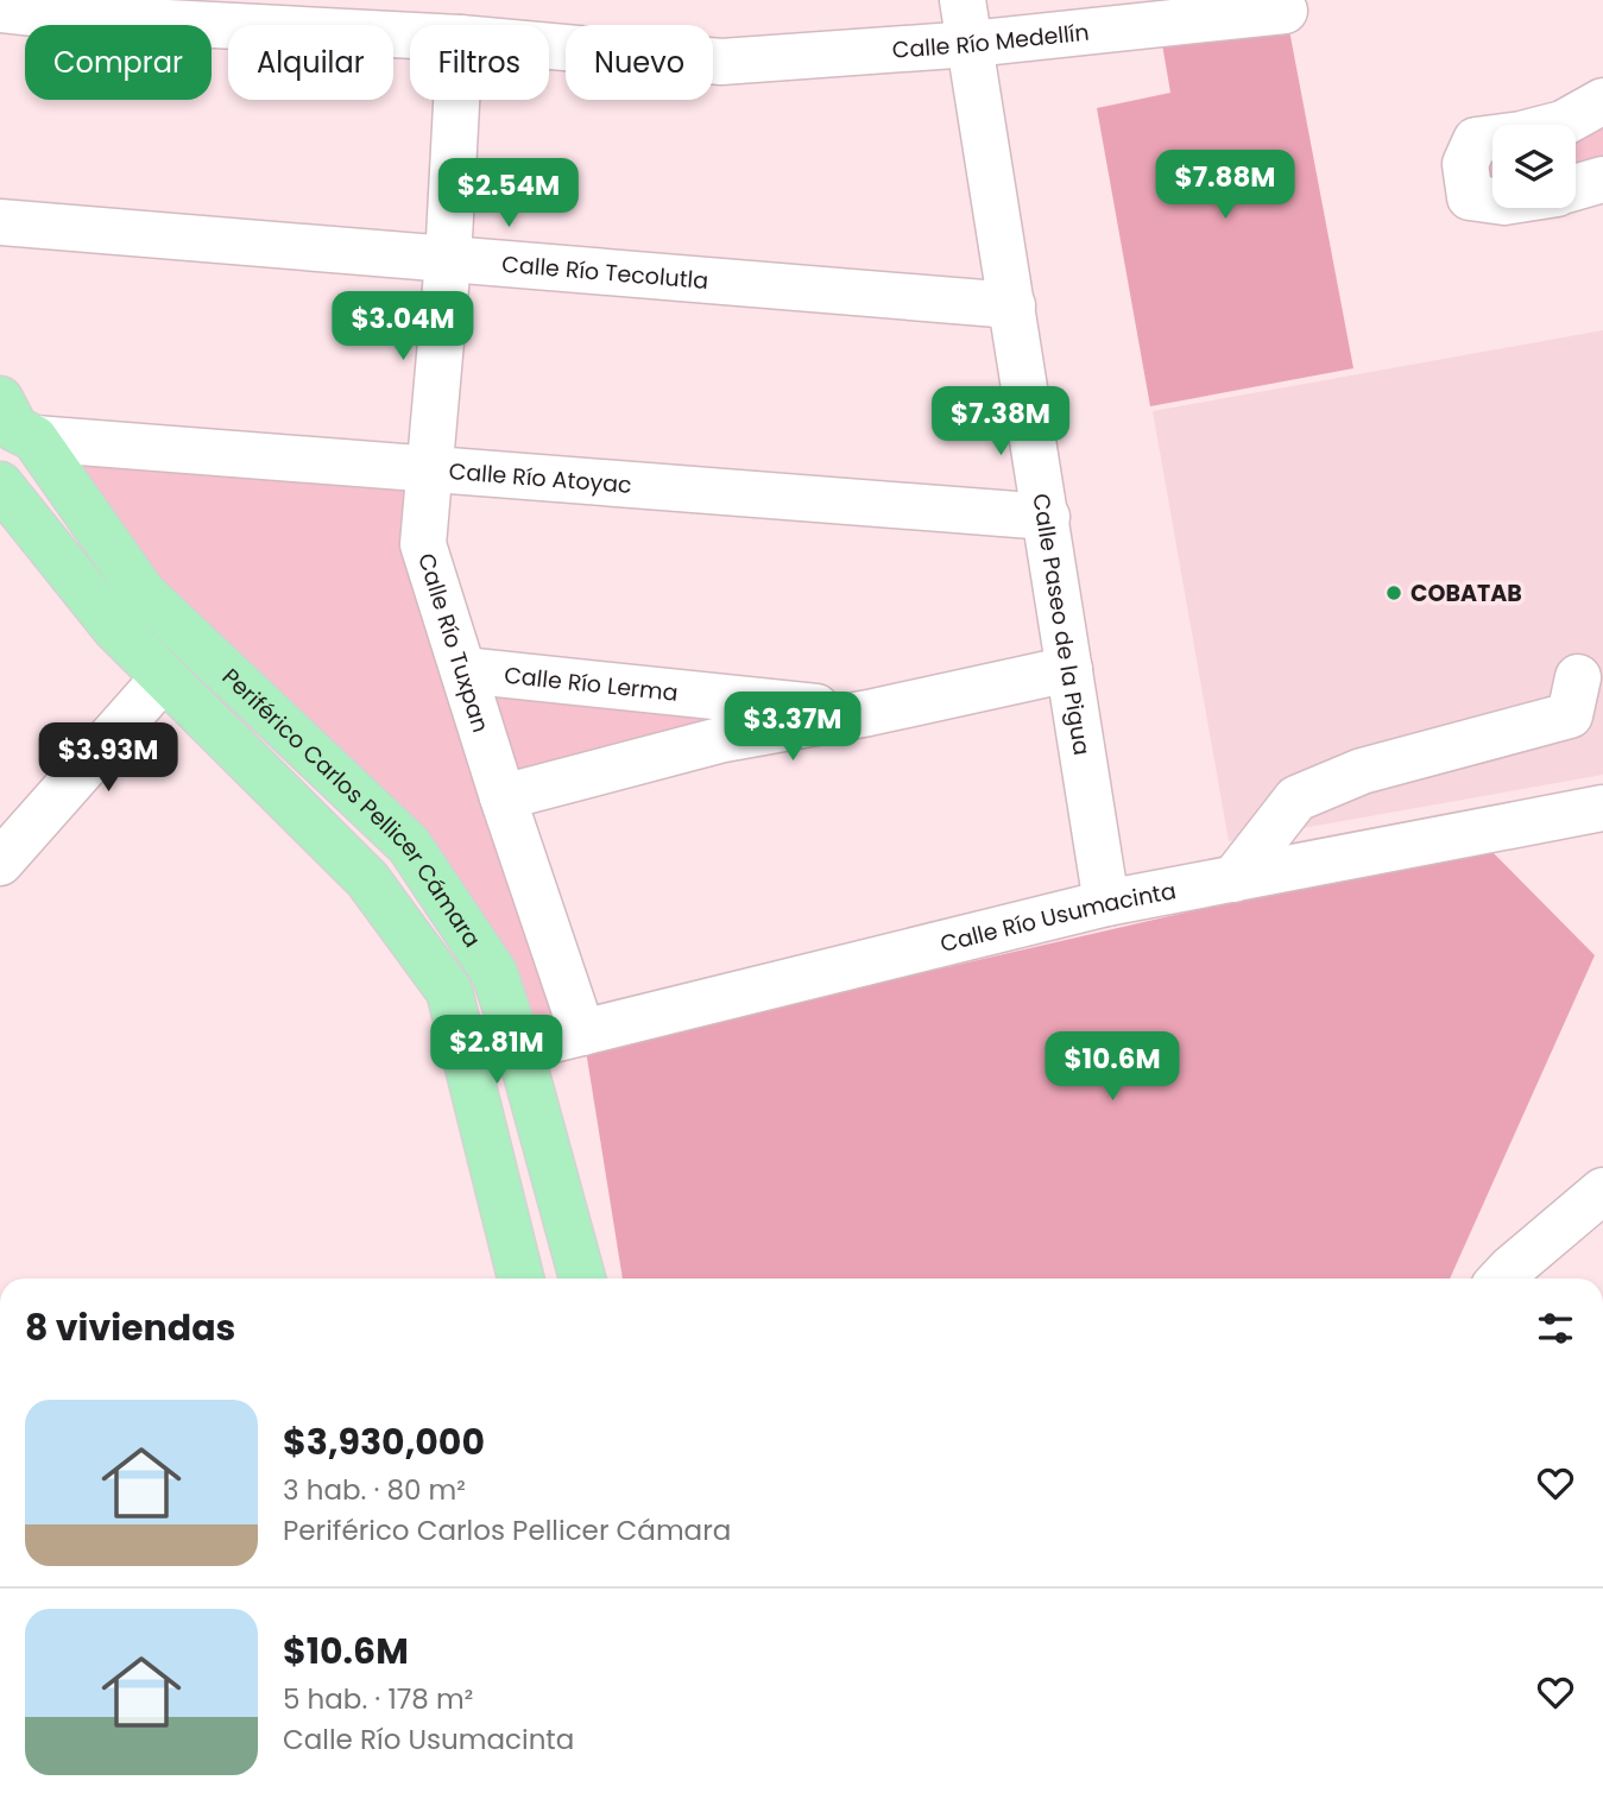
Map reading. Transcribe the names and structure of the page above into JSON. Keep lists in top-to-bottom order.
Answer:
{
  "streets": {
    "main road": ["Periférico Carlos Pellicer Cámara"],
    "street": [
      "Calle Río Medellín",
      "Calle Río Tecolutla",
      "Calle Río Atoyac",
      "Calle Paseo de la Pigua",
      "Calle Río Tuxpan",
      "Calle Río Lerma",
      "Calle Río Usumacinta"
    ]
  },
  "crossings": [
    ["Calle Río Medellín", "Calle Paseo de la Pigua"],
    ["Calle Río Tecolutla", "Calle Paseo de la Pigua"],
    ["Calle Río Tecolutla", "Calle Río Tuxpan"],
    ["Calle Río Atoyac", "Calle Paseo de la Pigua"],
    ["Calle Río Atoyac", "Calle Río Tuxpan"],
    ["Calle Río Atoyac", "Periférico Carlos Pellicer Cámara"],
    ["Calle Paseo de la Pigua", "Calle Río Usumacinta"],
    ["Calle Río Tuxpan", "Calle Río Lerma"],
    ["Calle Río Tuxpan", "Calle Río Usumacinta"],
    ["Periférico Carlos Pellicer Cámara", "Calle Río Usumacinta"]
  ],
  "places": ["COBATAB"],
  "page": {
    "chip": [
      "Comprar",
      "Alquilar",
      "Filtros",
      "Nuevo"
    ],
    "price": [
      "$7.88M",
      "$2.54M",
      "$3.04M",
      "$7.38M",
      "$3.37M",
      "$3.93M",
      "$2.81M",
      "$10.6M"
    ],
    "heading": "8 viviendas",
    "list": [
      {
        "name": "$3,930,000",
        "note": "3 hab. · 80 m² · Periférico Carlos Pellicer Cámara"
      },
      {
        "name": "$10.6M",
        "note": "5 hab. · 178 m² · Calle Río Usumacinta"
      }
    ]
  }
}
